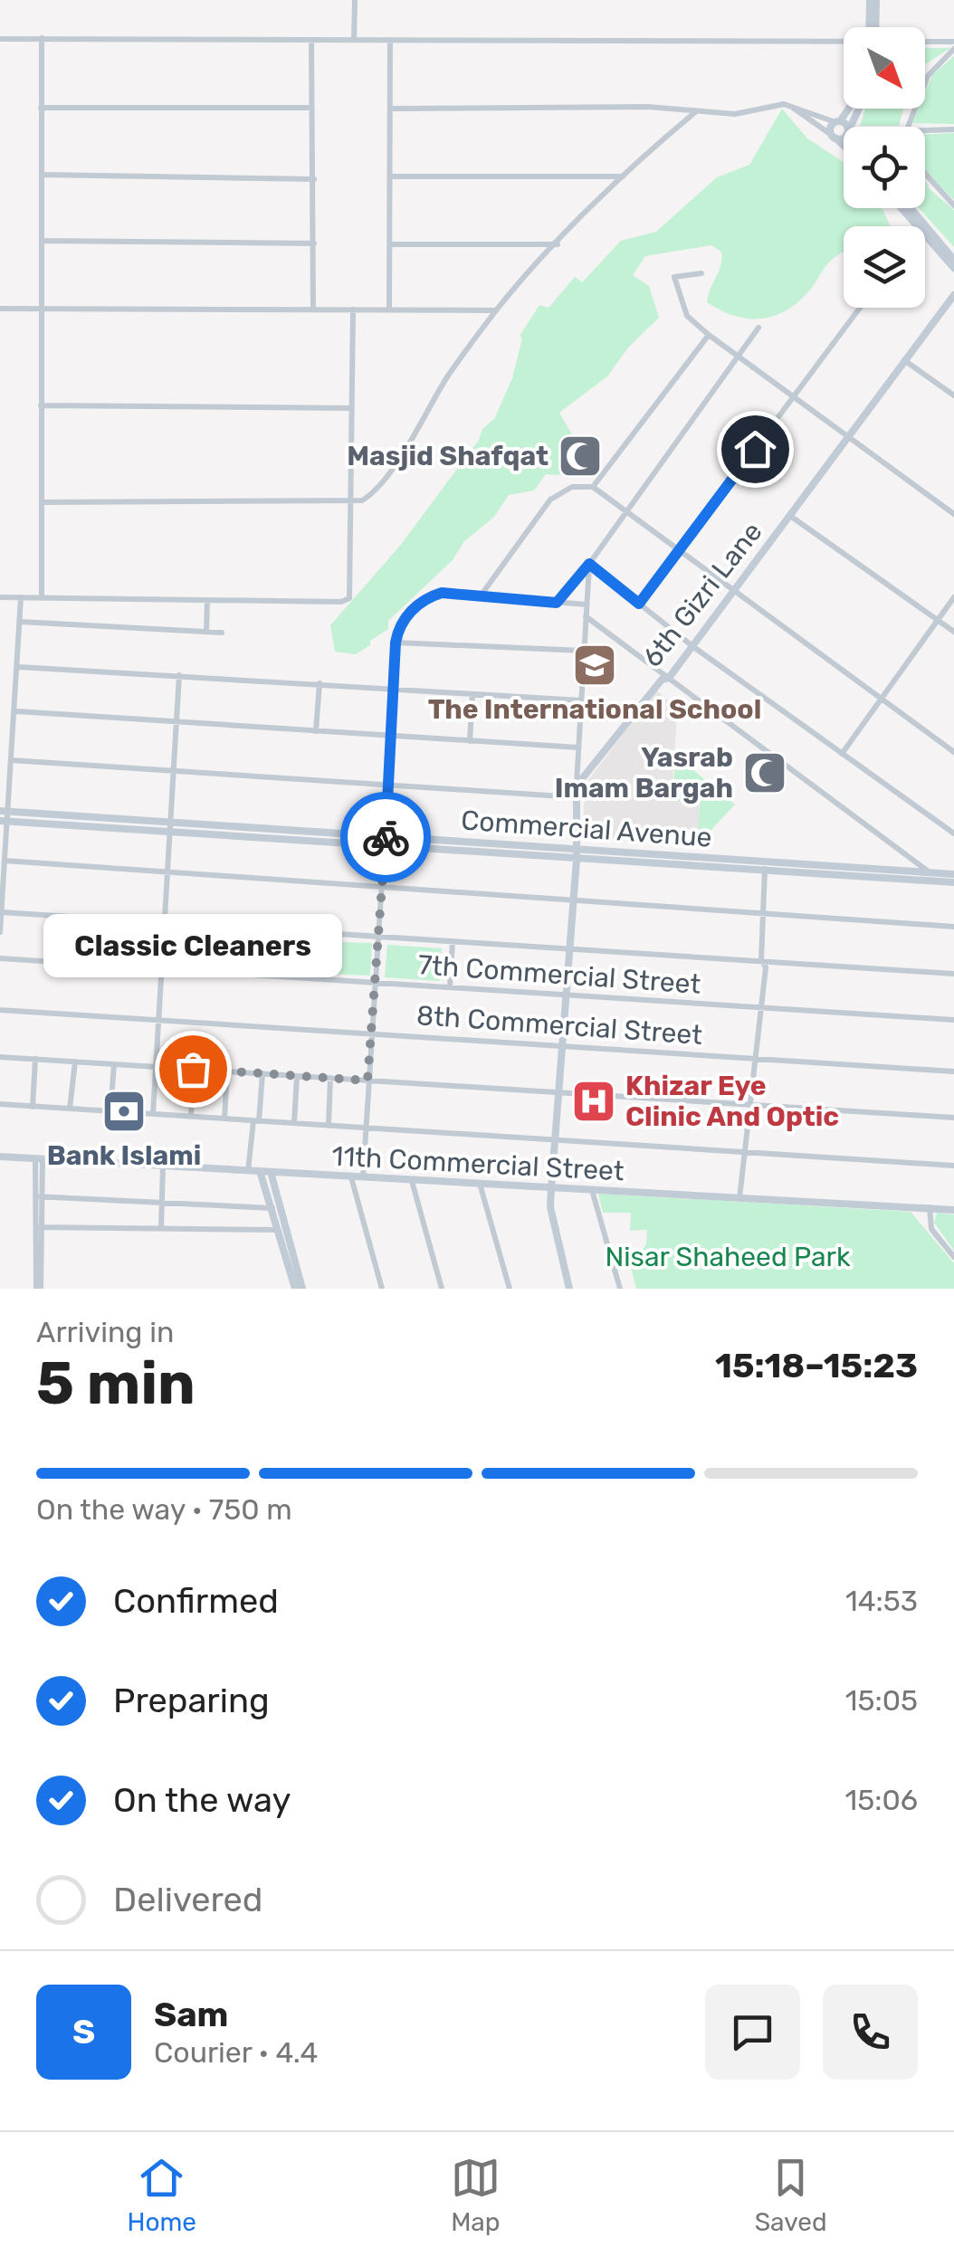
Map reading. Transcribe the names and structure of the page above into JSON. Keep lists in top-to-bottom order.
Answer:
{
  "streets": {
    "street": [
      "6th Gizri Lane",
      "Commercial Avenue",
      "7th Commercial Street",
      "8th Commercial Street",
      "11th Commercial Street"
    ]
  },
  "parks": ["Nisar Shaheed Park"],
  "places": {
    "mosque": ["Masjid Shafqat", "Yasrab Imam Bargah"],
    "school or university": ["The International School"],
    "other": ["Classic Cleaners"],
    "hospital": ["Khizar Eye Clinic And Optic"],
    "bank": ["Bank Islami"]
  },
  "north": "bottom right",
  "page": {
    "bubble": "Classic Cleaners",
    "heading": ["5 min", "Arriving in", "15:18–15:23"],
    "panel": ["Sam", "Courier · 4.4"],
    "bar": "On the way · 750 m",
    "list": [
      ["Confirmed", "14:53"],
      ["Preparing", "15:05"],
      ["On the way", "15:06"],
      "Delivered"
    ],
    "round": "S",
    "tabs": ["Home", "Map", "Saved"]
  }
}
